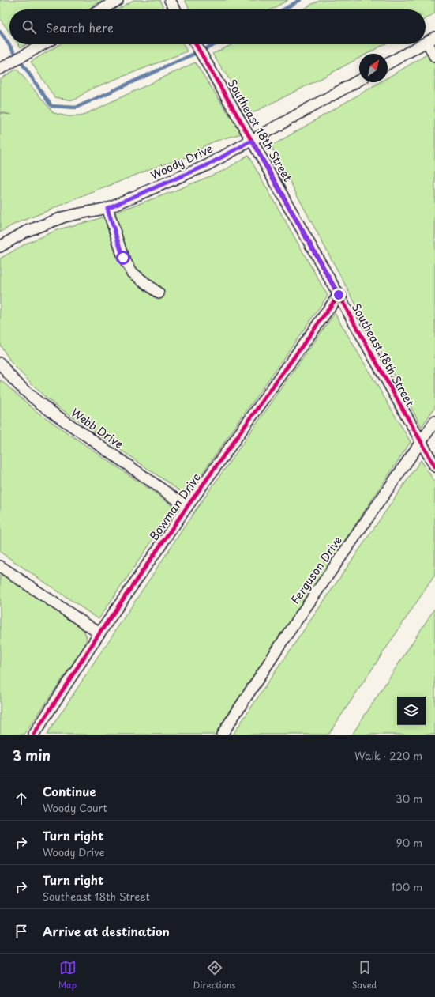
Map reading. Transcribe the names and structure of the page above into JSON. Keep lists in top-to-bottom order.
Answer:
{
  "streets": {
    "street": [
      "Southeast 18th Street",
      "Woody Drive",
      "Webb Drive",
      "Bowman Drive",
      "Ferguson Drive"
    ]
  },
  "crossings": [
    ["Southeast 18th Street", "Woody Drive"],
    ["Southeast 18th Street", "Bowman Drive"],
    ["Southeast 18th Street", "Ferguson Drive"],
    ["Webb Drive", "Bowman Drive"]
  ],
  "north": "top right",
  "page": {
    "search": "Search here",
    "heading": ["3 min", "Walk · 220 m"],
    "list": [
      ["Continue", "Woody Court", "30 m"],
      ["Turn right", "Woody Drive", "90 m"],
      ["Turn right", "Southeast 18th Street", "100 m"],
      "Arrive at destination"
    ],
    "nav": ["Map", "Directions", "Saved"]
  }
}
